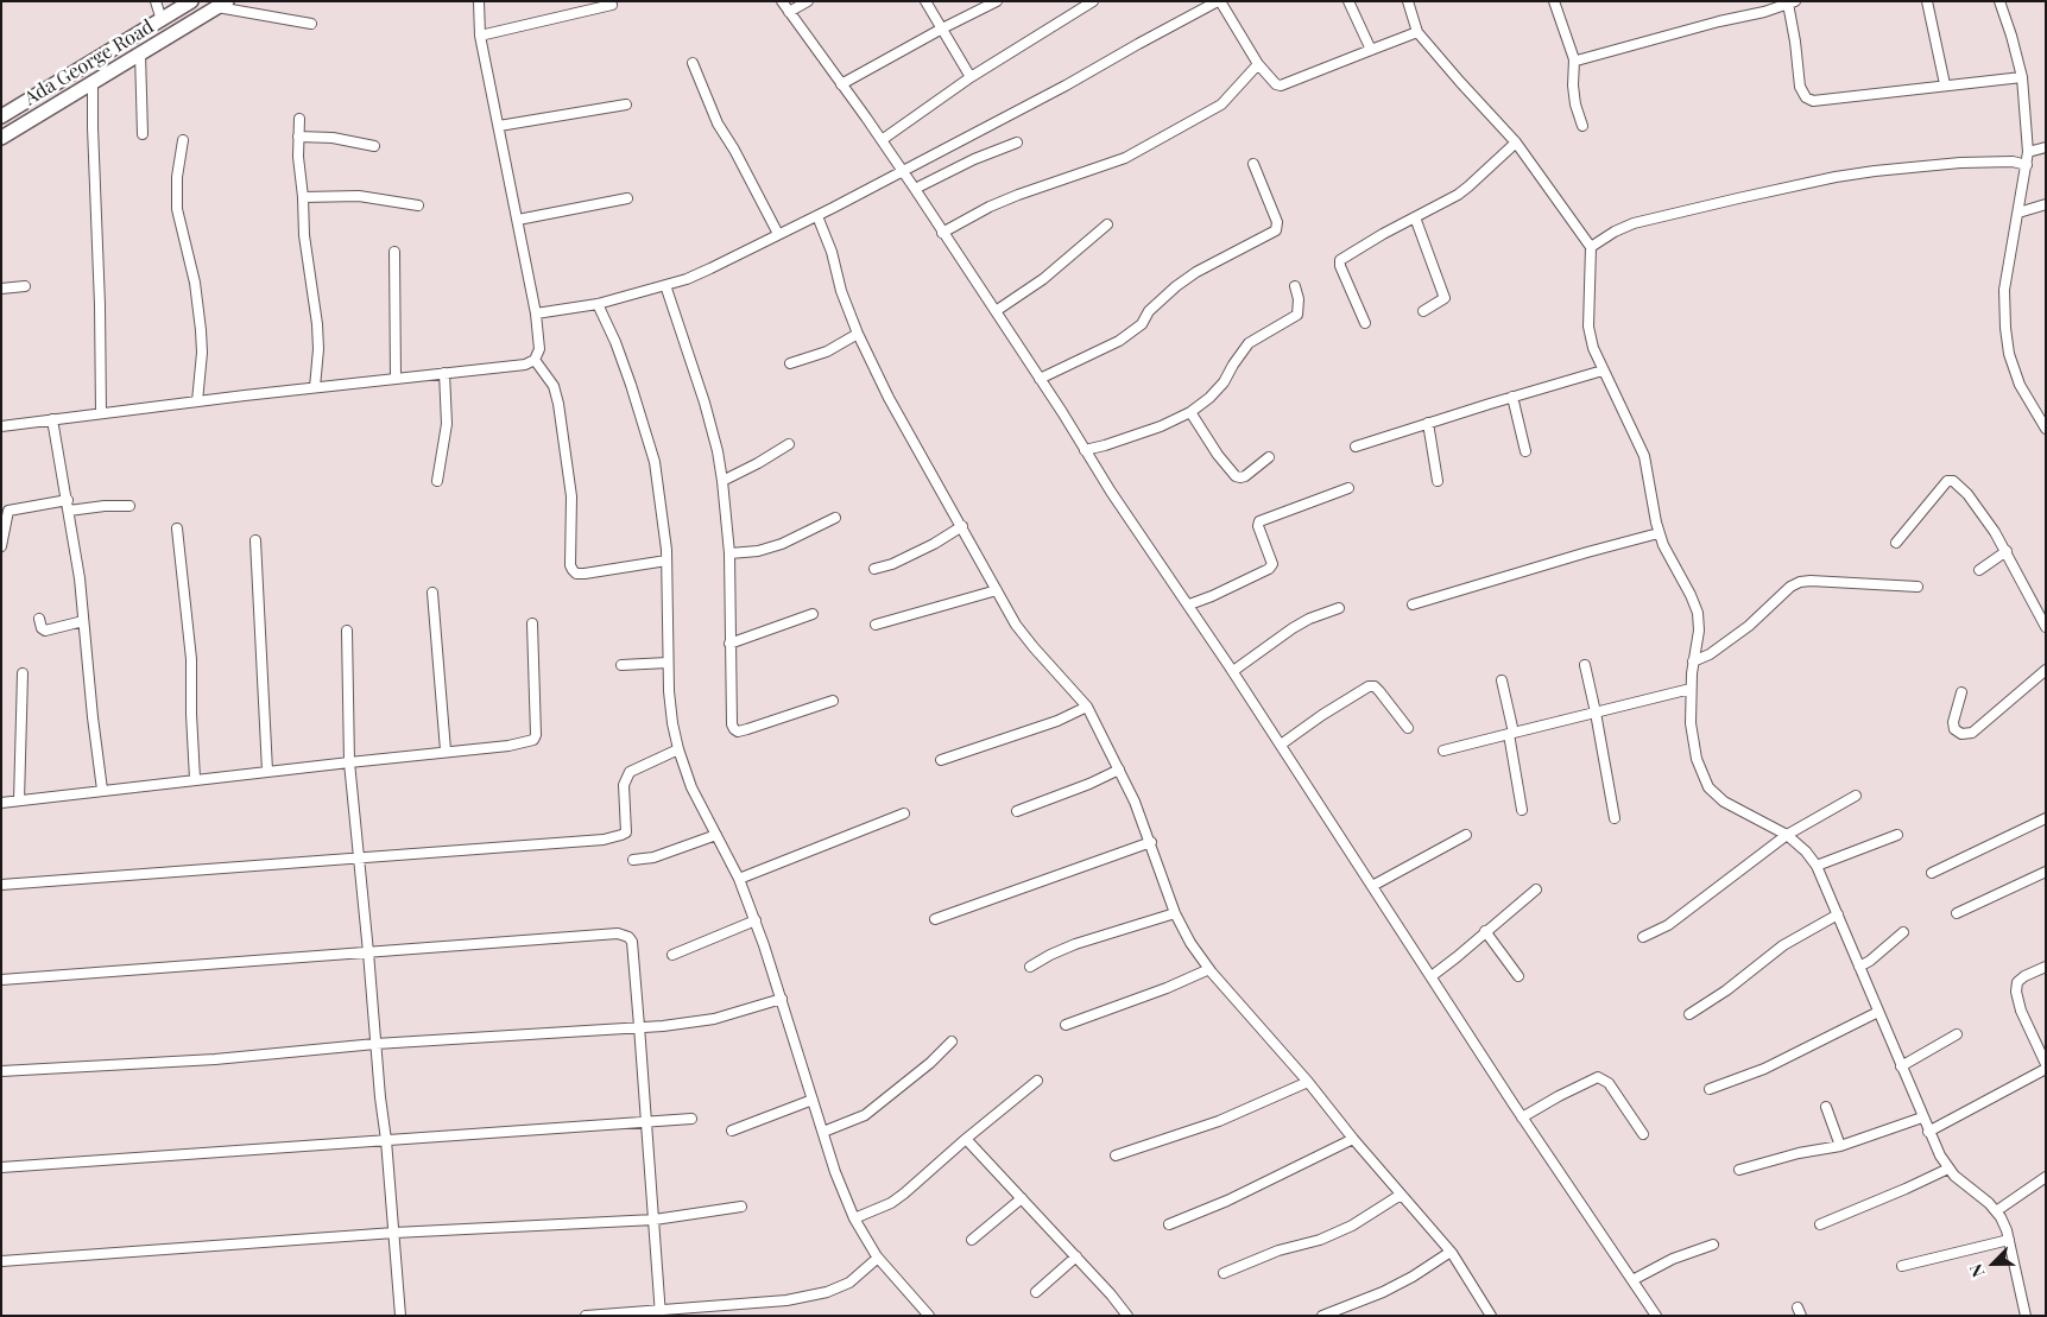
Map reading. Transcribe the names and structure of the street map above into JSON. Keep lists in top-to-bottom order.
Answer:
{
  "streets": {
    "main road": ["Ada George Road"]
  },
  "north": "bottom left"
}
